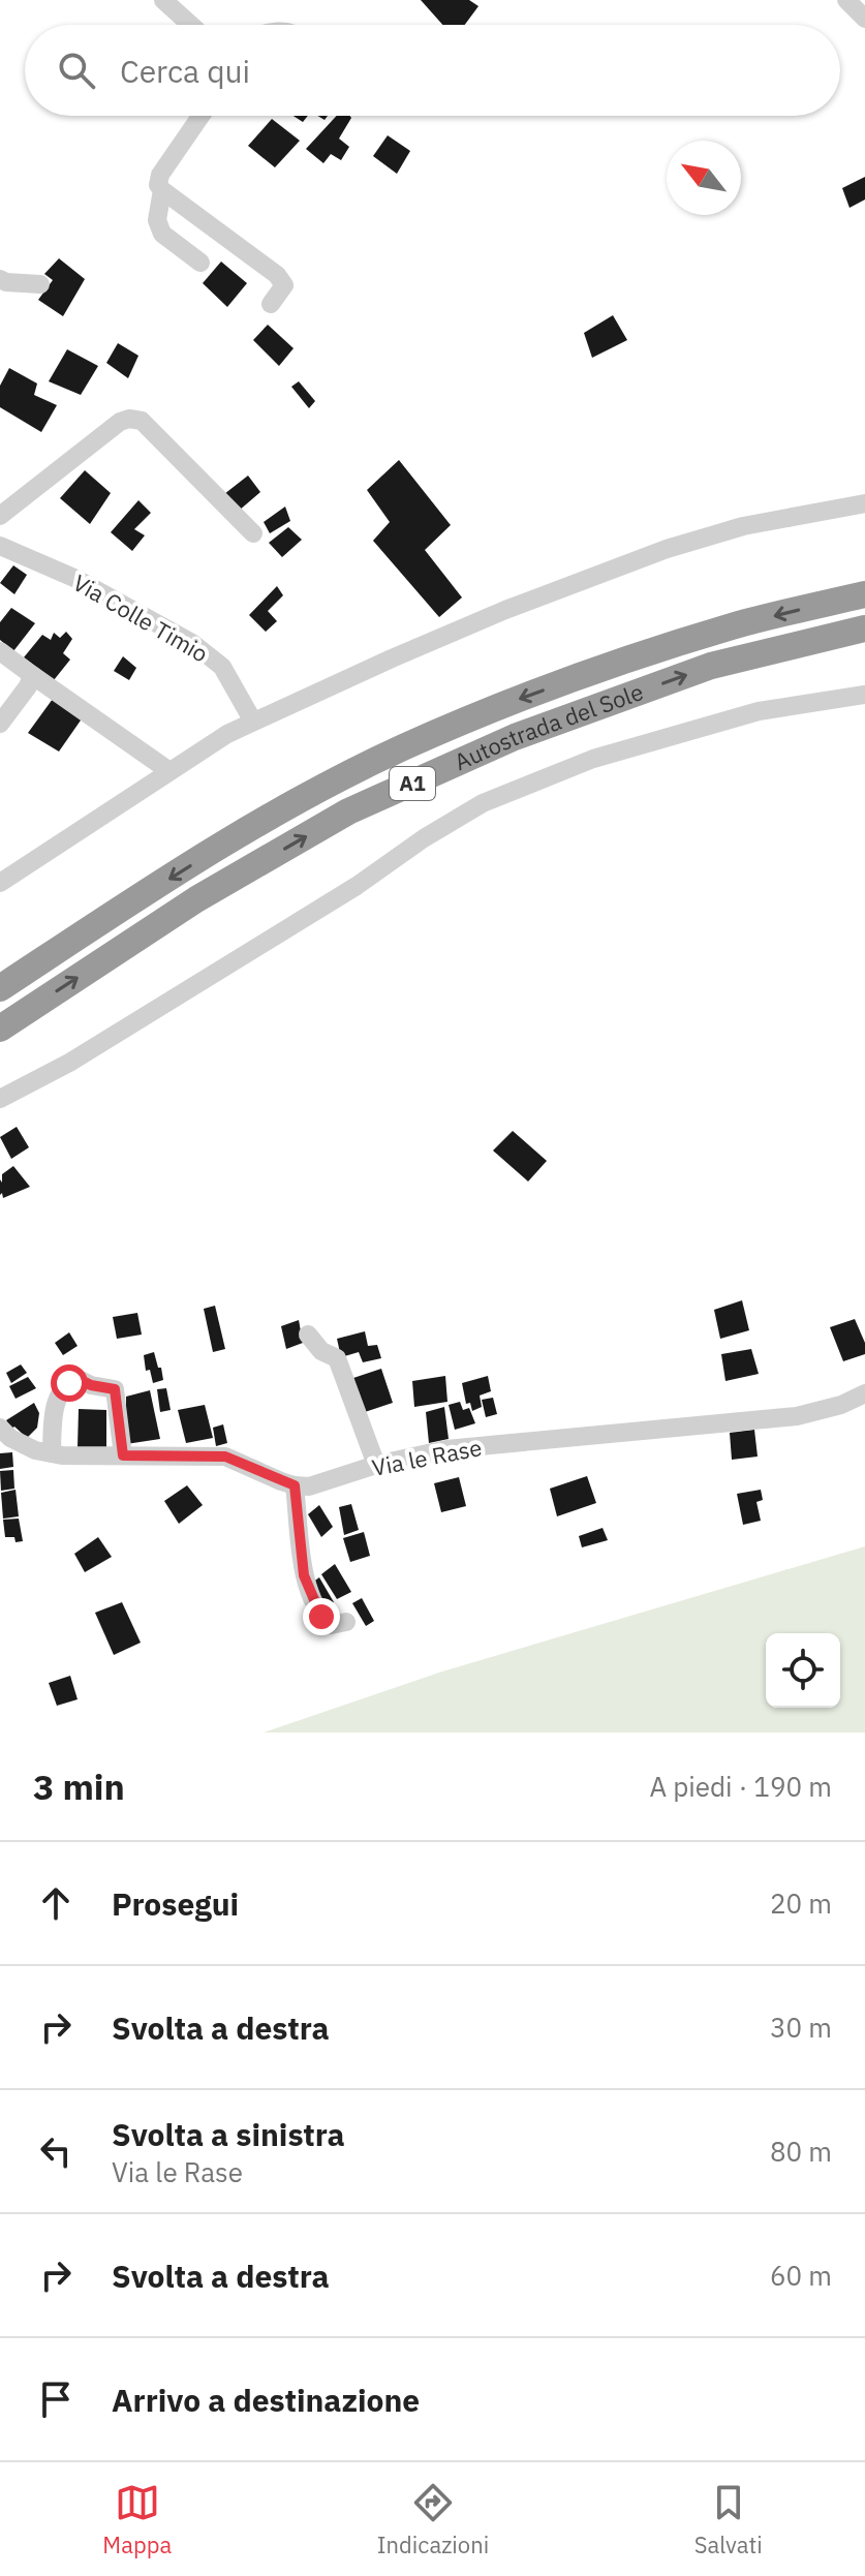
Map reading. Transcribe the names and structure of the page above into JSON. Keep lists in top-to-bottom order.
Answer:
{
  "streets": {
    "highway": ["Autostrada del Sole", "A1"],
    "street": ["Via Colle Timio", "Via le Rase"]
  },
  "north": "top left",
  "page": {
    "search": "Cerca qui",
    "heading": ["3 min", "A piedi · 190 m"],
    "list": [
      ["Prosegui", "20 m"],
      ["Svolta a destra", "30 m"],
      ["Svolta a sinistra", "Via le Rase", "80 m"],
      ["Svolta a destra", "60 m"],
      "Arrivo a destinazione"
    ],
    "nav": ["Mappa", "Indicazioni", "Salvati"]
  }
}
